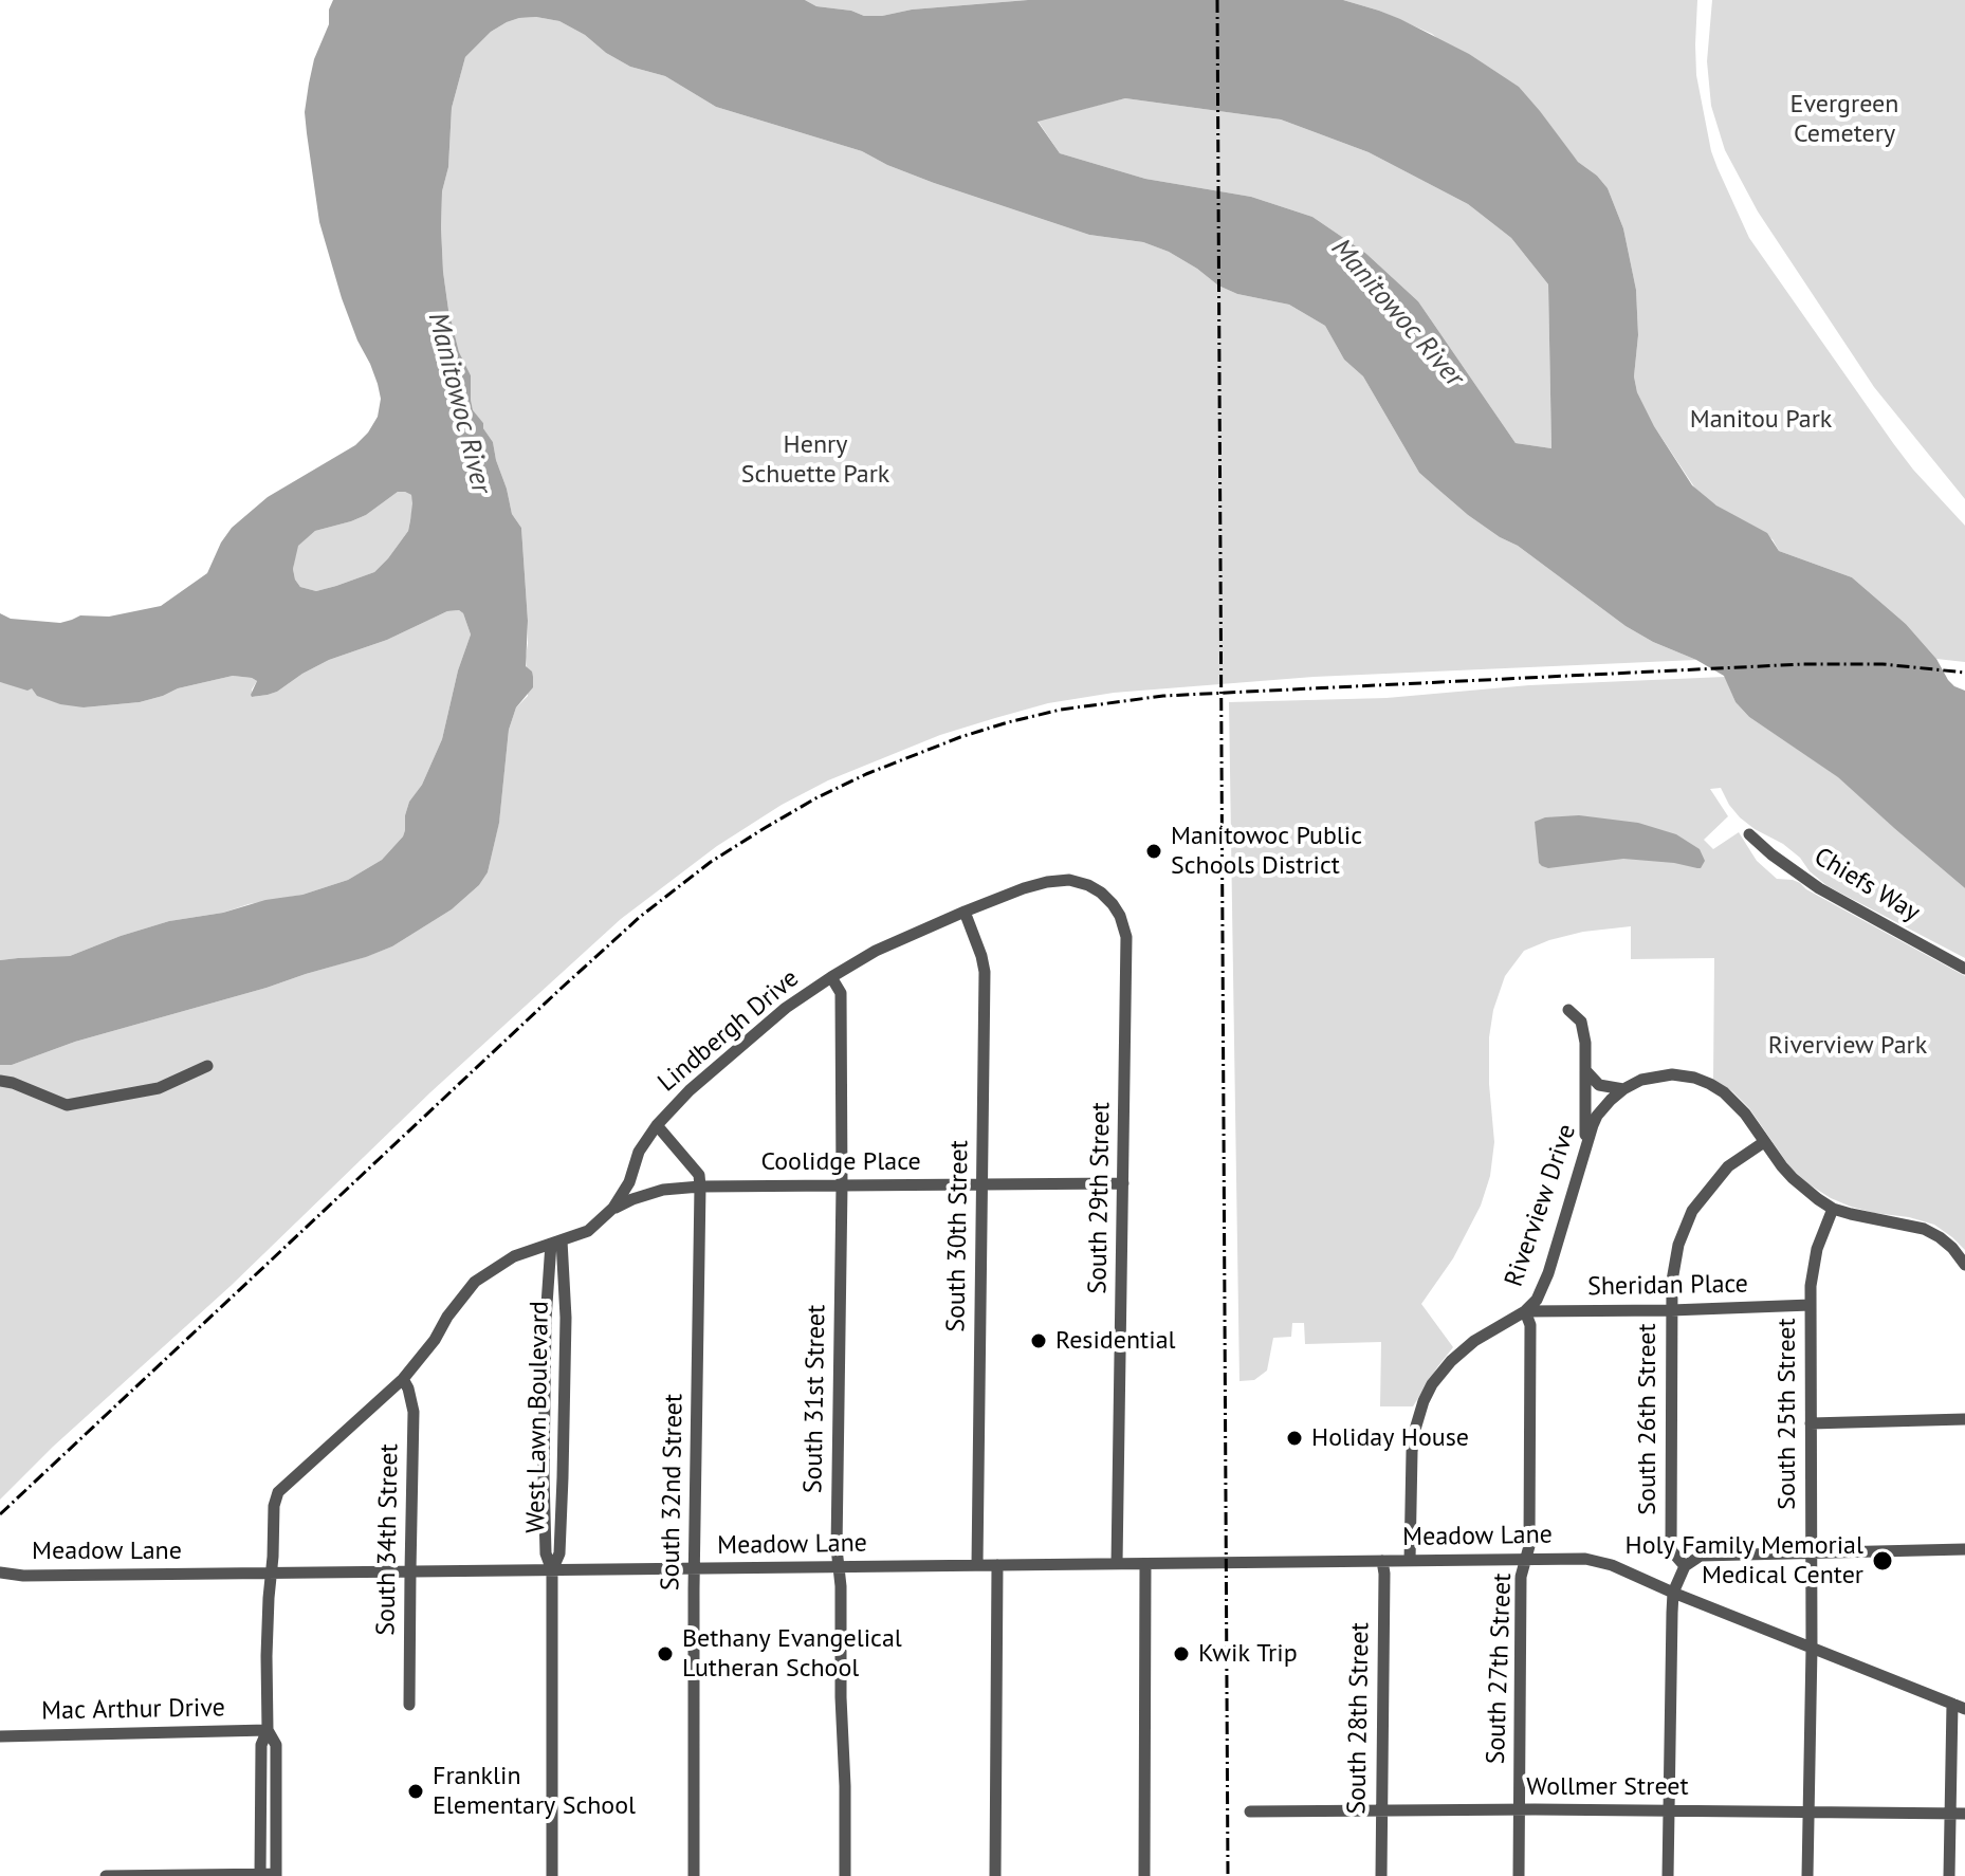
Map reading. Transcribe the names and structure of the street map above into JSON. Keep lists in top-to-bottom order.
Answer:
{
  "streets": {
    "street": [
      "Chiefs Way",
      "Lindbergh Drive",
      "Coolidge Place",
      "South 29th Street",
      "Riverview Drive",
      "South 30th Street",
      "Sheridan Place",
      "South 31st Street",
      "South 25th Street",
      "West Lawn Boulevard",
      "South 26th Street",
      "South 32nd Street",
      "Meadow Lane",
      "South 34th Street",
      "South 27th Street",
      "Mac Arthur Drive",
      "South 28th Street",
      "Wollmer Street"
    ]
  },
  "crossings": [
    ["Lindbergh Drive", "Coolidge Place"],
    ["Lindbergh Drive", "South 29th Street"],
    ["Lindbergh Drive", "South 30th Street"],
    ["Lindbergh Drive", "South 31st Street"],
    ["Lindbergh Drive", "West Lawn Boulevard"],
    ["Lindbergh Drive", "Meadow Lane"],
    ["Lindbergh Drive", "South 34th Street"],
    ["Coolidge Place", "South 29th Street"],
    ["Coolidge Place", "South 30th Street"],
    ["Coolidge Place", "South 31st Street"],
    ["Coolidge Place", "South 32nd Street"],
    ["South 29th Street", "Meadow Lane"],
    ["Riverview Drive", "Sheridan Place"],
    ["Riverview Drive", "South 25th Street"],
    ["Riverview Drive", "South 26th Street"],
    ["Riverview Drive", "Meadow Lane"],
    ["Riverview Drive", "South 27th Street"],
    ["South 30th Street", "Meadow Lane"],
    ["Sheridan Place", "South 25th Street"],
    ["Sheridan Place", "South 26th Street"],
    ["Sheridan Place", "South 27th Street"],
    ["South 31st Street", "Meadow Lane"],
    ["South 25th Street", "Meadow Lane"],
    ["South 25th Street", "Wollmer Street"],
    ["West Lawn Boulevard", "Meadow Lane"],
    ["South 32nd Street", "Meadow Lane"],
    ["Meadow Lane", "South 34th Street"],
    ["Meadow Lane", "South 27th Street"],
    ["Meadow Lane", "South 28th Street"],
    ["South 27th Street", "Wollmer Street"],
    ["South 28th Street", "Wollmer Street"]
  ],
  "water": ["Manitowoc River"],
  "parks": [
    "Evergreen Cemetery",
    "Manitou Park",
    "Henry Schuette Park",
    "Riverview Park"
  ],
  "places": [
    "Manitowoc Public Schools District",
    "Residential",
    "Holiday House",
    "Holy Family Memorial Medical Center",
    "Bethany Evangelical Lutheran School",
    "Kwik Trip",
    "Franklin Elementary School"
  ]
}
